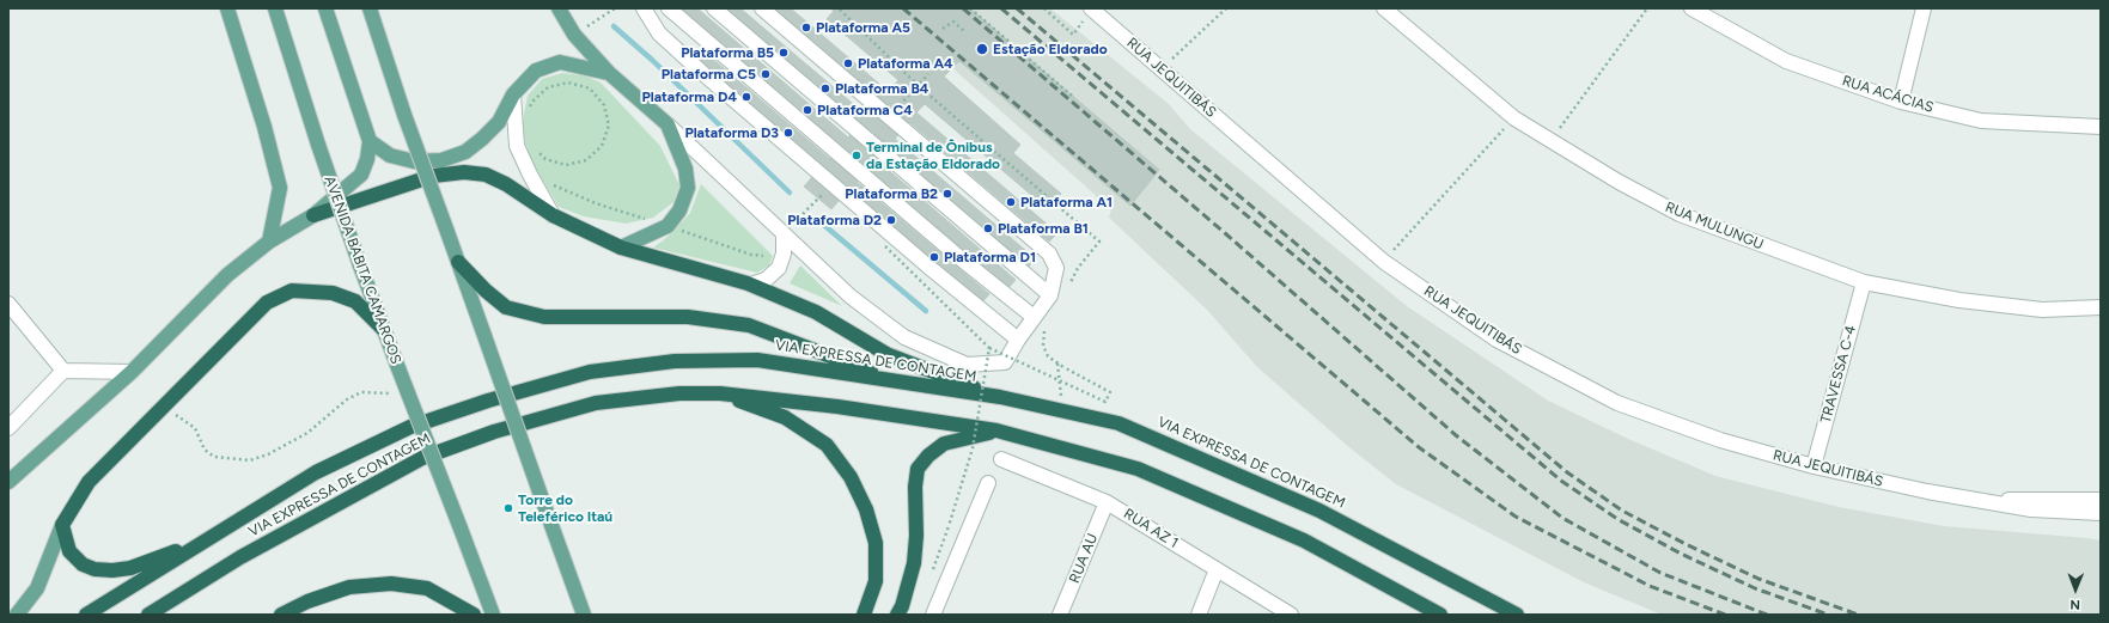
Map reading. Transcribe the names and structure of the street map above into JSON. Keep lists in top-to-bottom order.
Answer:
{
  "streets": {
    "highway": ["VIA EXPRESSA DE CONTAGEM"],
    "main road": ["AVENIDA BABITA CAMARGOS"],
    "street": [
      "RUA JEQUITIBÁS",
      "RUA ACÁCIAS",
      "RUA MULUNGU",
      "TRAVESSA C-4",
      "RUA AZ 1",
      "RUA AU"
    ]
  },
  "crossings": [
    ["RUA JEQUITIBÁS", "TRAVESSA C-4"],
    ["RUA MULUNGU", "TRAVESSA C-4"],
    ["RUA AZ 1", "RUA AU"]
  ],
  "places": [
    "Plataforma A5",
    "Estação Eldorado",
    "Plataforma B5",
    "Plataforma A4",
    "Plataforma C5",
    "Plataforma B4",
    "Plataforma D4",
    "Plataforma C4",
    "Plataforma D3",
    "Terminal de Ônibus da Estação Eldorado",
    "Plataforma B2",
    "Plataforma A1",
    "Plataforma D2",
    "Plataforma B1",
    "Plataforma D1",
    "Torre do Teleférico Itaú"
  ],
  "north": "bottom"
}
